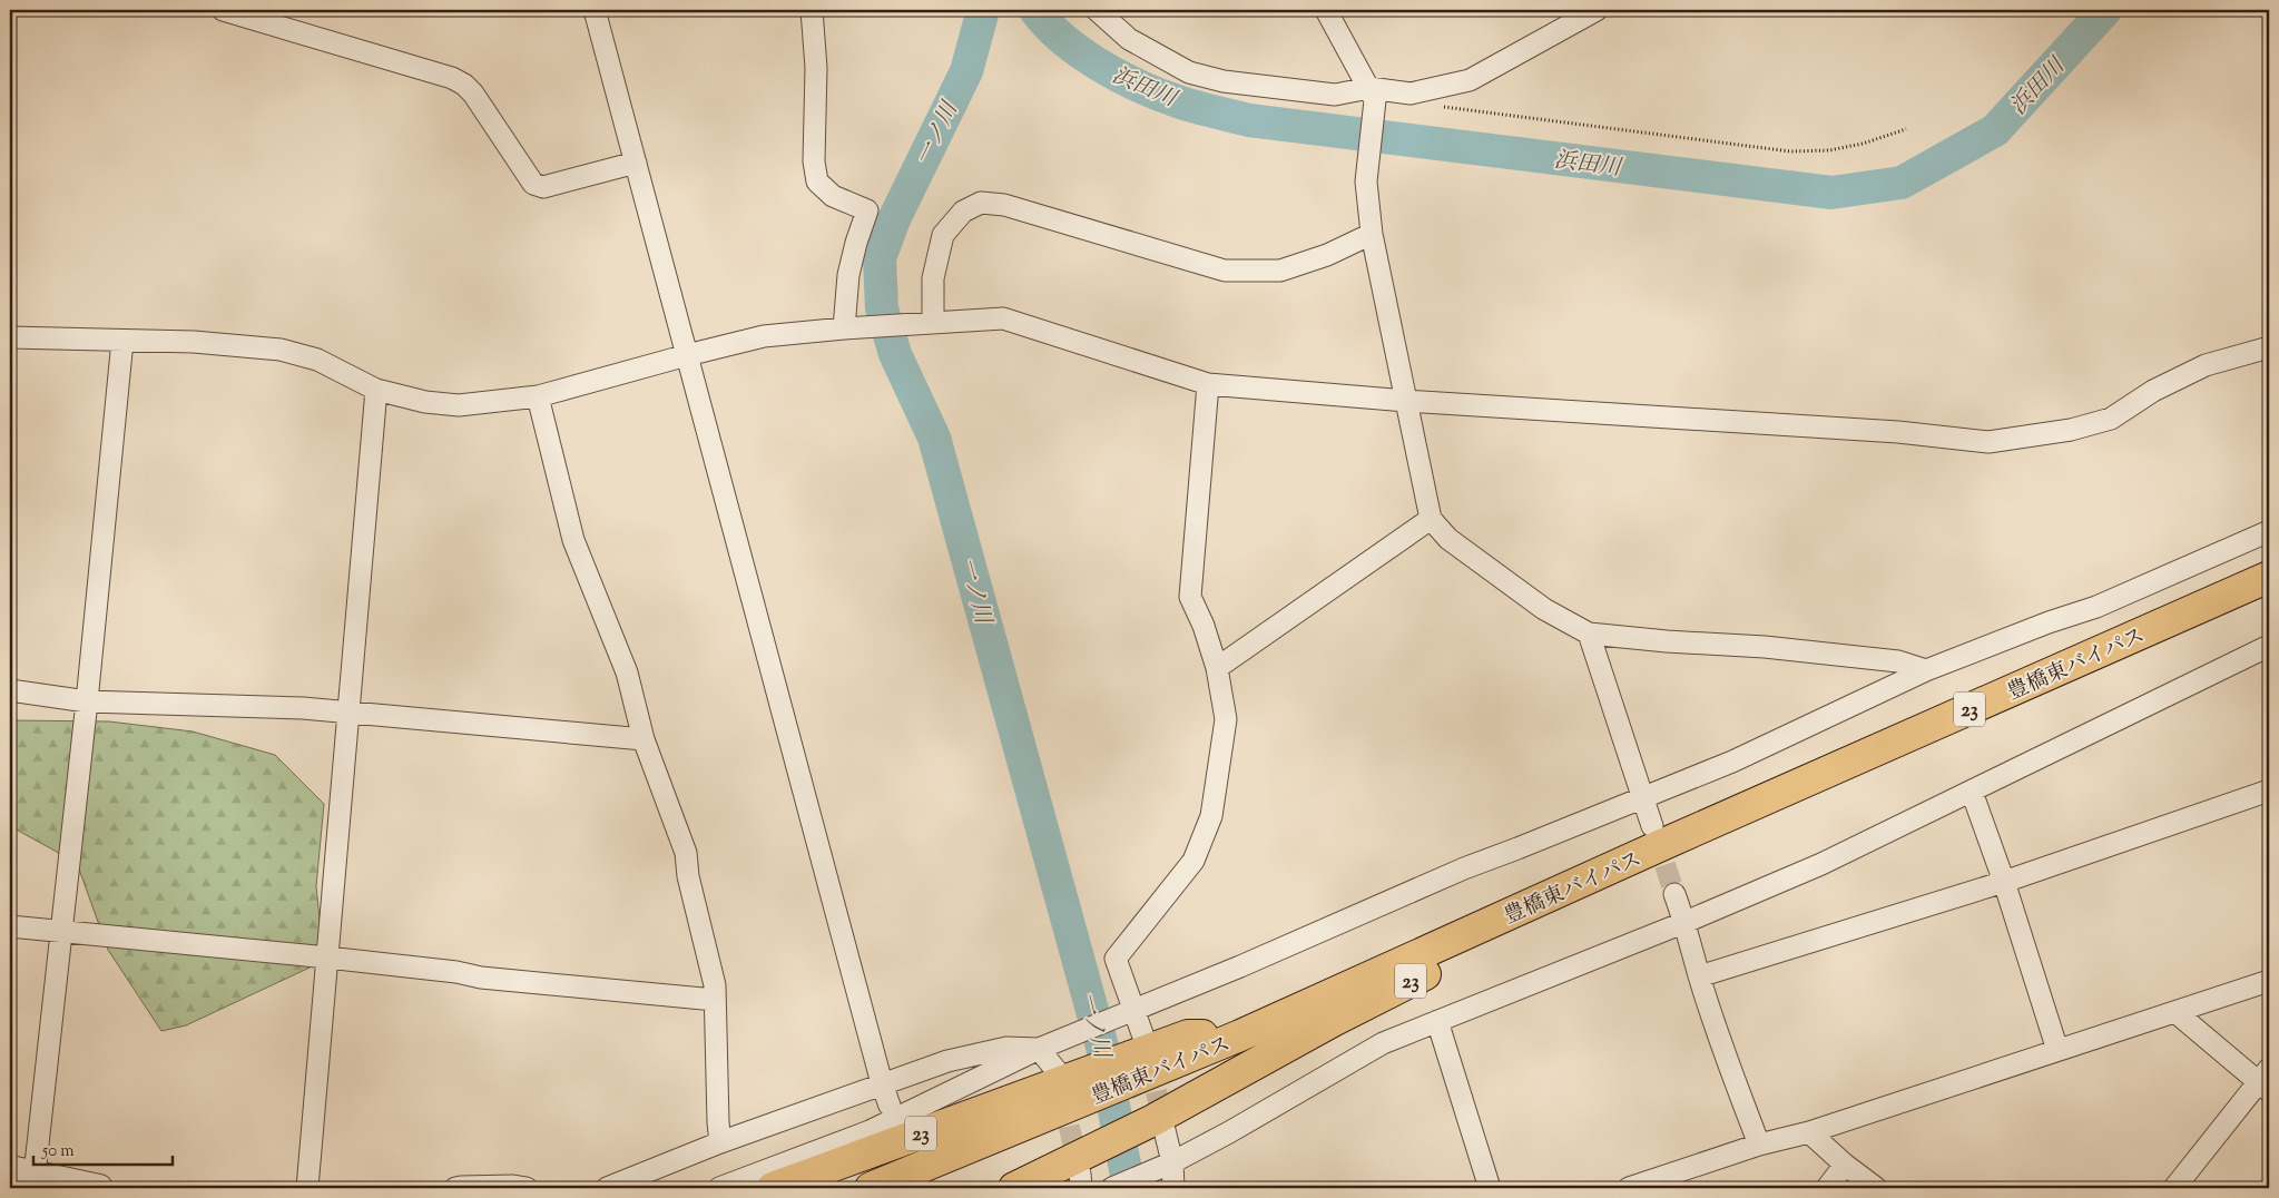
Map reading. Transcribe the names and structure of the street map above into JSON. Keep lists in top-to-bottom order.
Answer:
{
  "streets": {
    "highway": ["豊橋東バイパス", "23"]
  },
  "crossings": [
    ["豊橋東バイパス", "23"]
  ],
  "water": ["浜田川", "一ノ川"],
  "scale_bar": "50 m"
}
